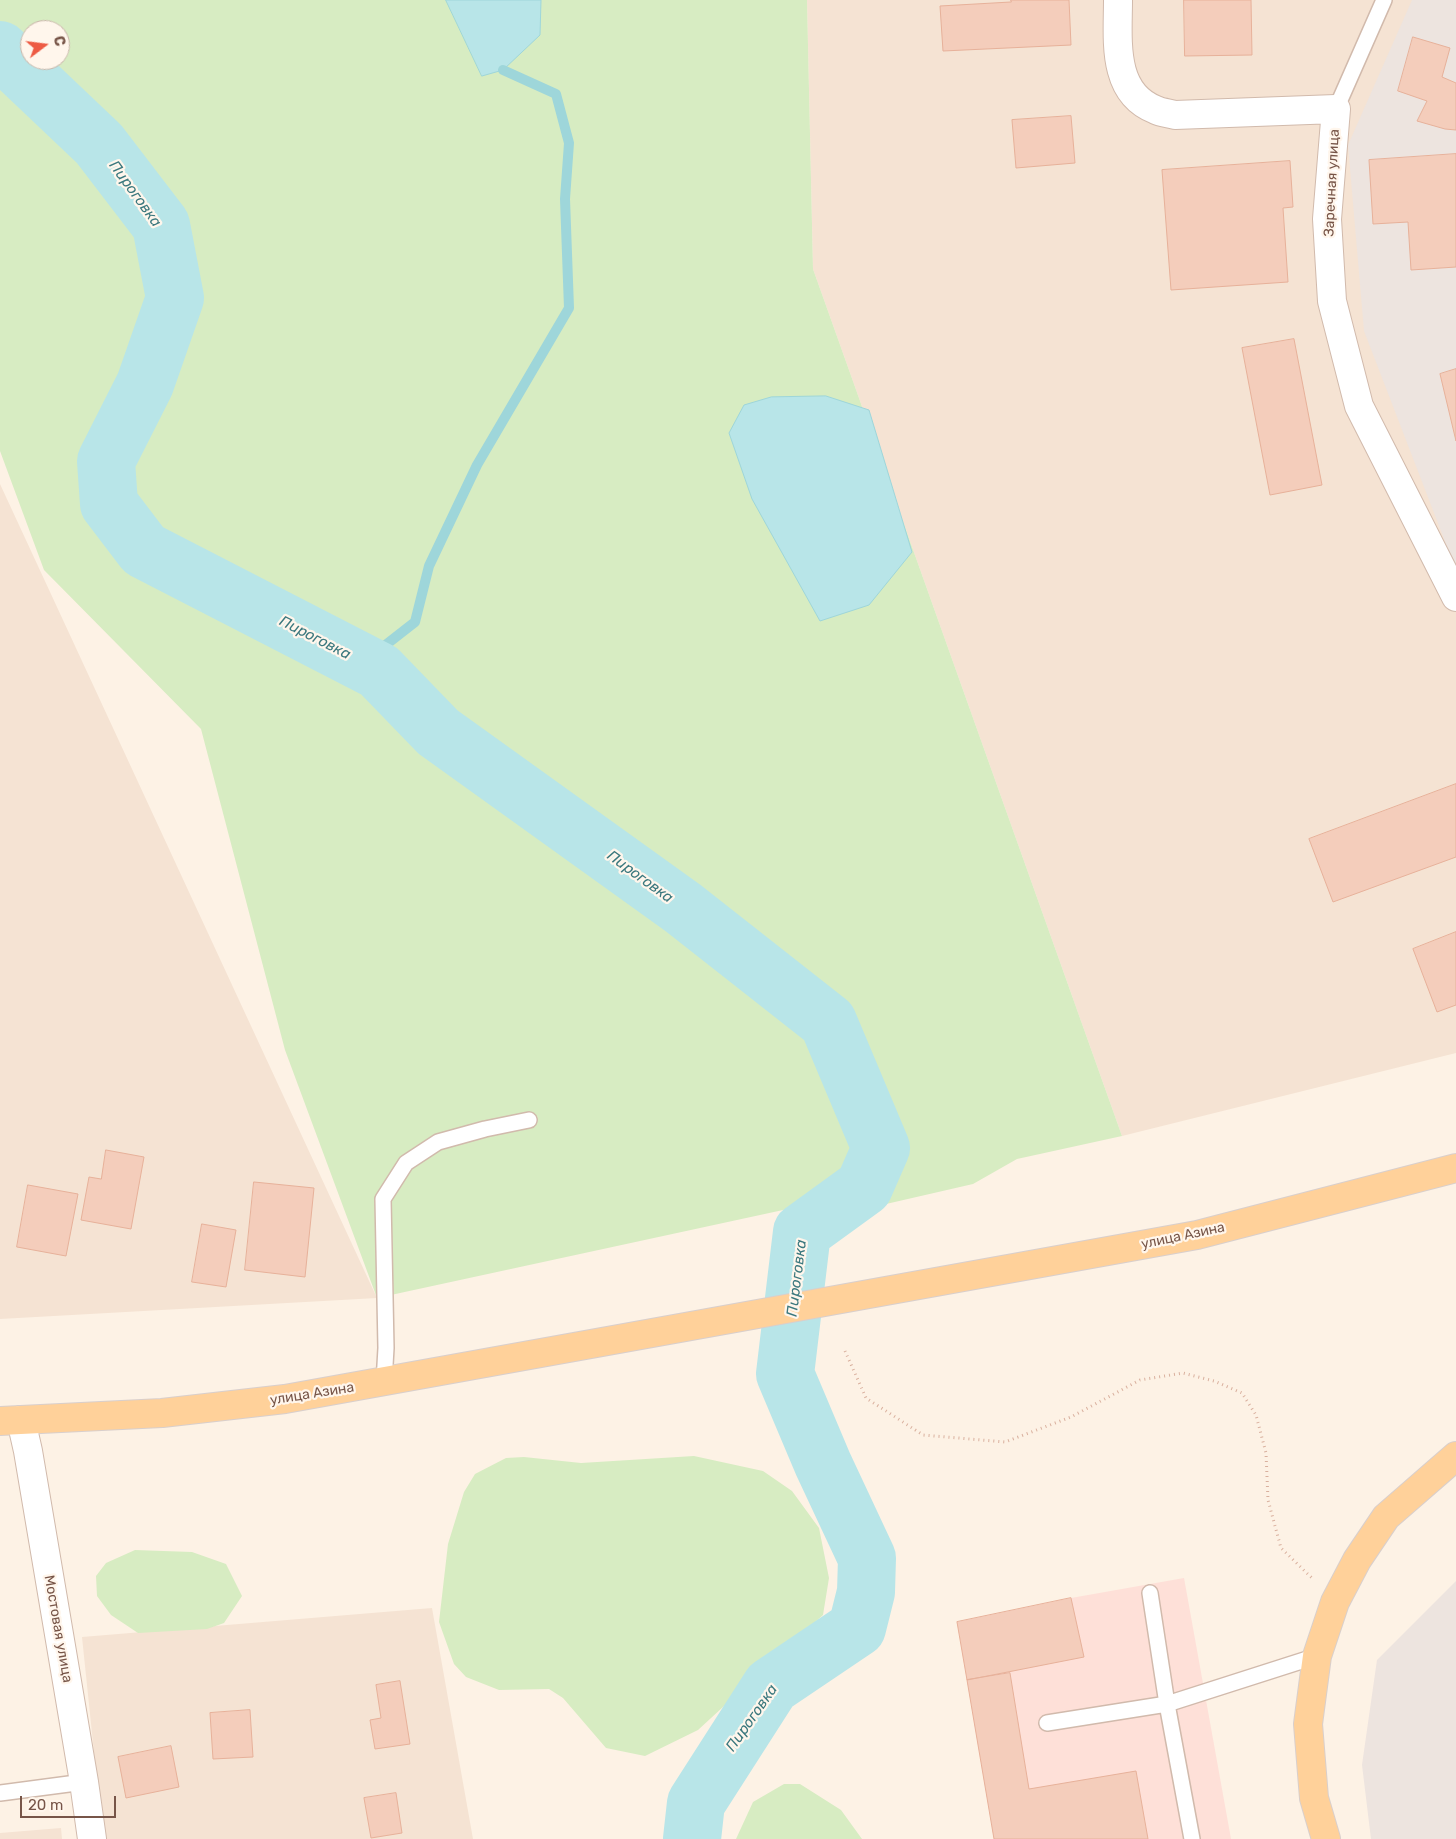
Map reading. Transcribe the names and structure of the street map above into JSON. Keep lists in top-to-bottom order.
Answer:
{
  "streets": {
    "main road": ["улица Азина"],
    "street": ["Заречная улица", "Мостовая улица"]
  },
  "crossings": [
    ["улица Азина", "Мостовая улица"]
  ],
  "water": ["Пироговка"],
  "scale_bar": "20 m",
  "north": "right"
}
